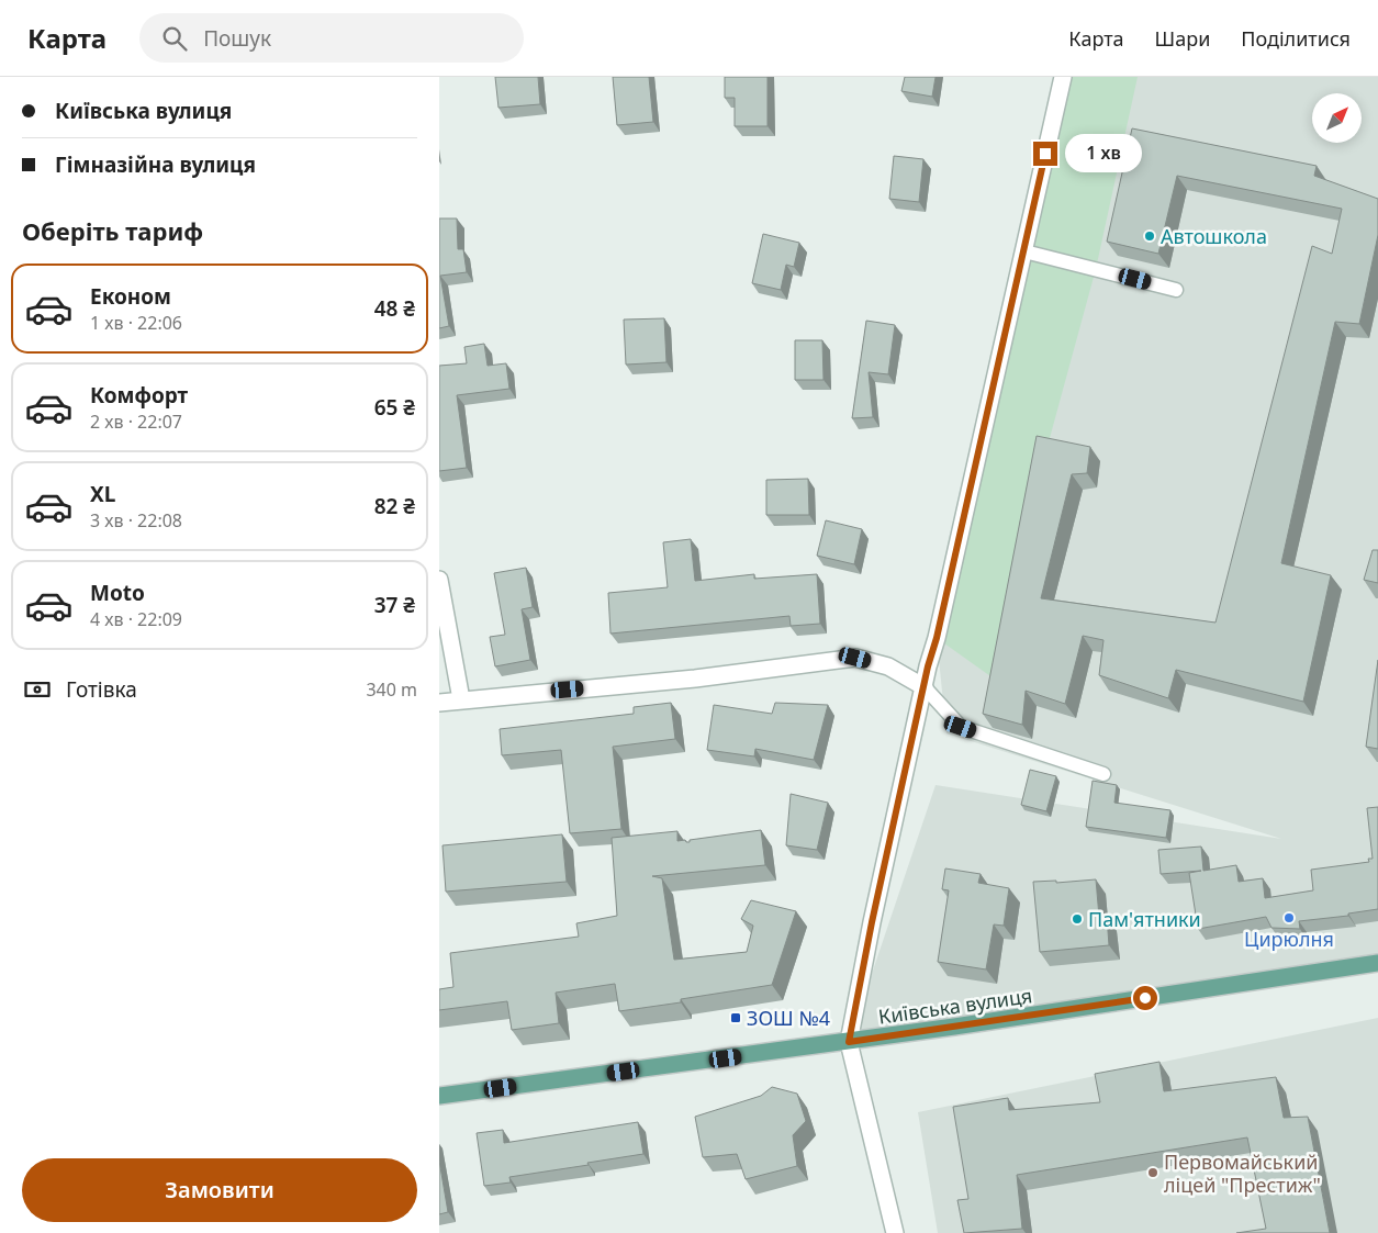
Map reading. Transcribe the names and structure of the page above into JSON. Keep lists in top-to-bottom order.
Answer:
{
  "streets": {
    "main road": ["Київська вулиця"]
  },
  "places": {
    "other": [
      "Автошкола",
      "Цирюлня",
      "Пам'ятники",
      "Первомайський ліцей \"Престиж\""
    ],
    "transit": ["ЗОШ №4"]
  },
  "north": "top right",
  "page": {
    "header": "Карта",
    "search": "Пошук",
    "nav": ["Карта", "Шари", "Поділитися"],
    "banner": ["Київська вулиця", "Гімназійна вулиця"],
    "bubble": "1 хв",
    "heading": "Оберіть тариф",
    "list": [
      {
        "name": "Економ",
        "note": "1 хв · 22:06",
        "value": "48 ₴"
      },
      {
        "name": "Комфорт",
        "note": "2 хв · 22:07",
        "value": "65 ₴"
      },
      {
        "name": "XL",
        "note": "3 хв · 22:08",
        "value": "82 ₴"
      },
      {
        "name": "Moto",
        "note": "4 хв · 22:09",
        "value": "37 ₴"
      }
    ],
    "pay": ["Готівка", "340 m"],
    "buttons": "Замовити"
  }
}
